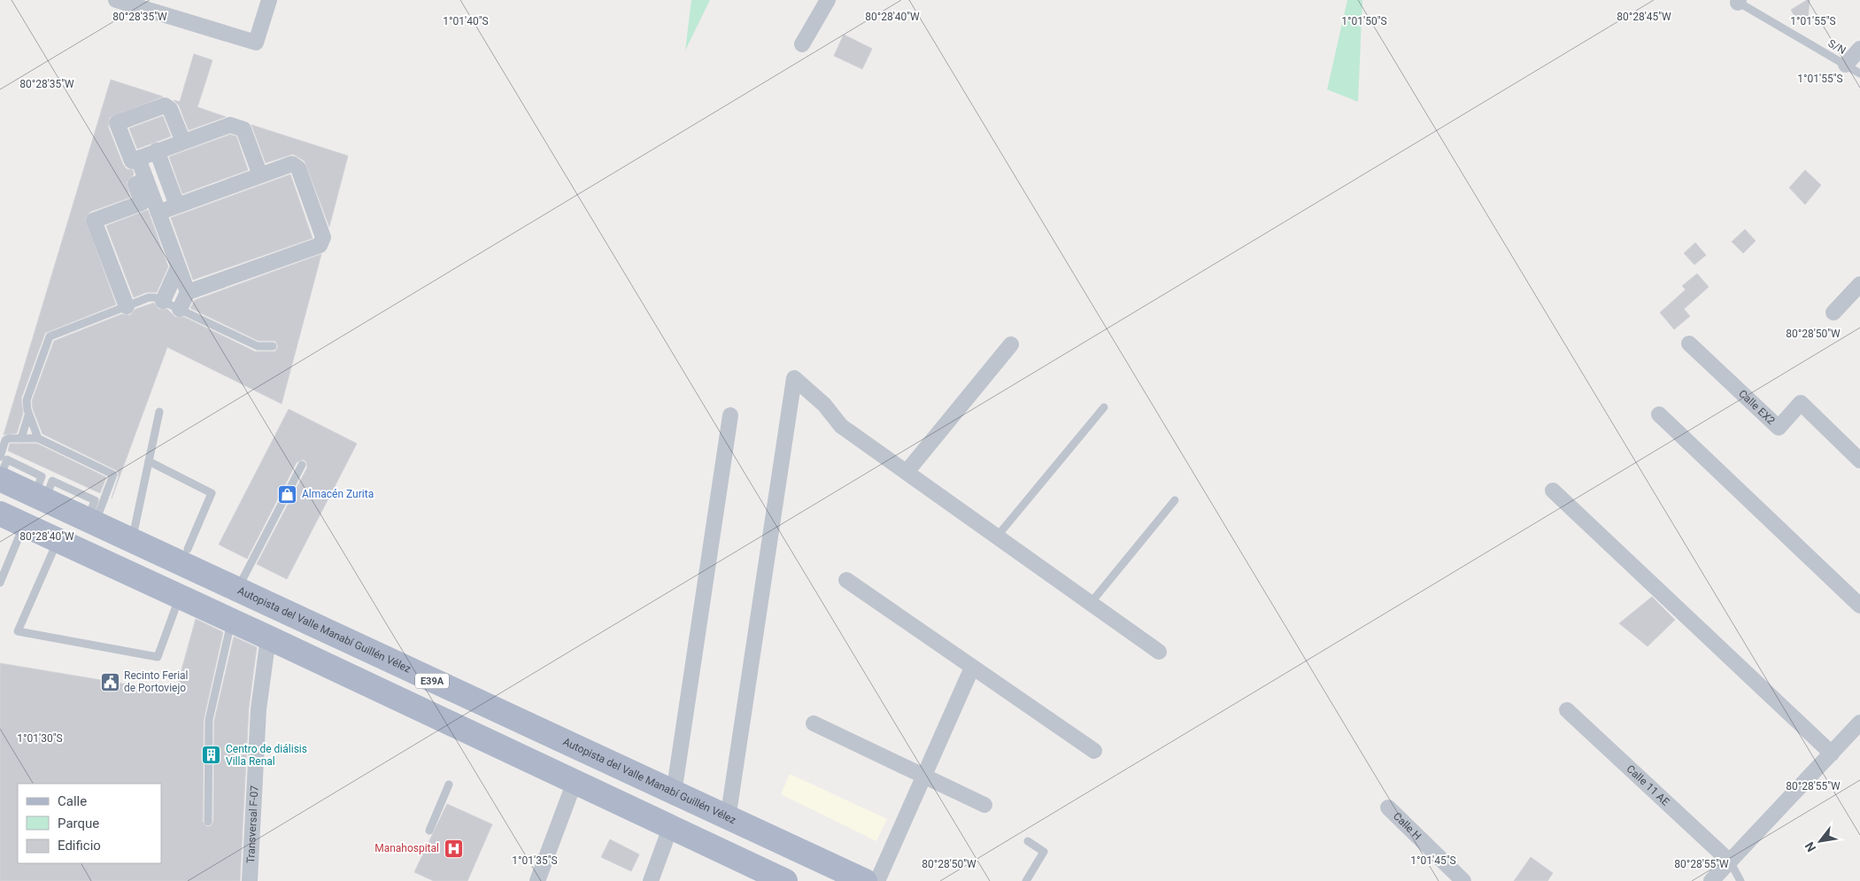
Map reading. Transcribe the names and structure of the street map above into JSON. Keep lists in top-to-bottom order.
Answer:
{
  "streets": {
    "main road": ["Autopista del Valle Manabí Guillén Vélez", "E39A"],
    "street": [
      "Calle EX2",
      "Calle 11 AE",
      "Transversal F-07",
      "Calle H"
    ],
    "lane": ["S/N"]
  },
  "places": {
    "shop": ["Almacén Zurita"],
    "public building": ["Recinto Ferial de Portoviejo"],
    "building": ["Centro de diálisis Villa Renal"],
    "hospital": ["Manahospital"]
  },
  "legend": ["Calle", "Parque", "Edificio"],
  "north": "bottom left",
  "coordinates": [
    "80°28'35\"W",
    "80°28'40\"W",
    "80°28'45\"W",
    "1°01'40\"S",
    "1°01'55\"S",
    "1°01'50\"S",
    "80°28'50\"W",
    "1°01'30\"S",
    "80°28'55\"W",
    "1°01'35\"S",
    "1°01'45\"S"
  ]
}
